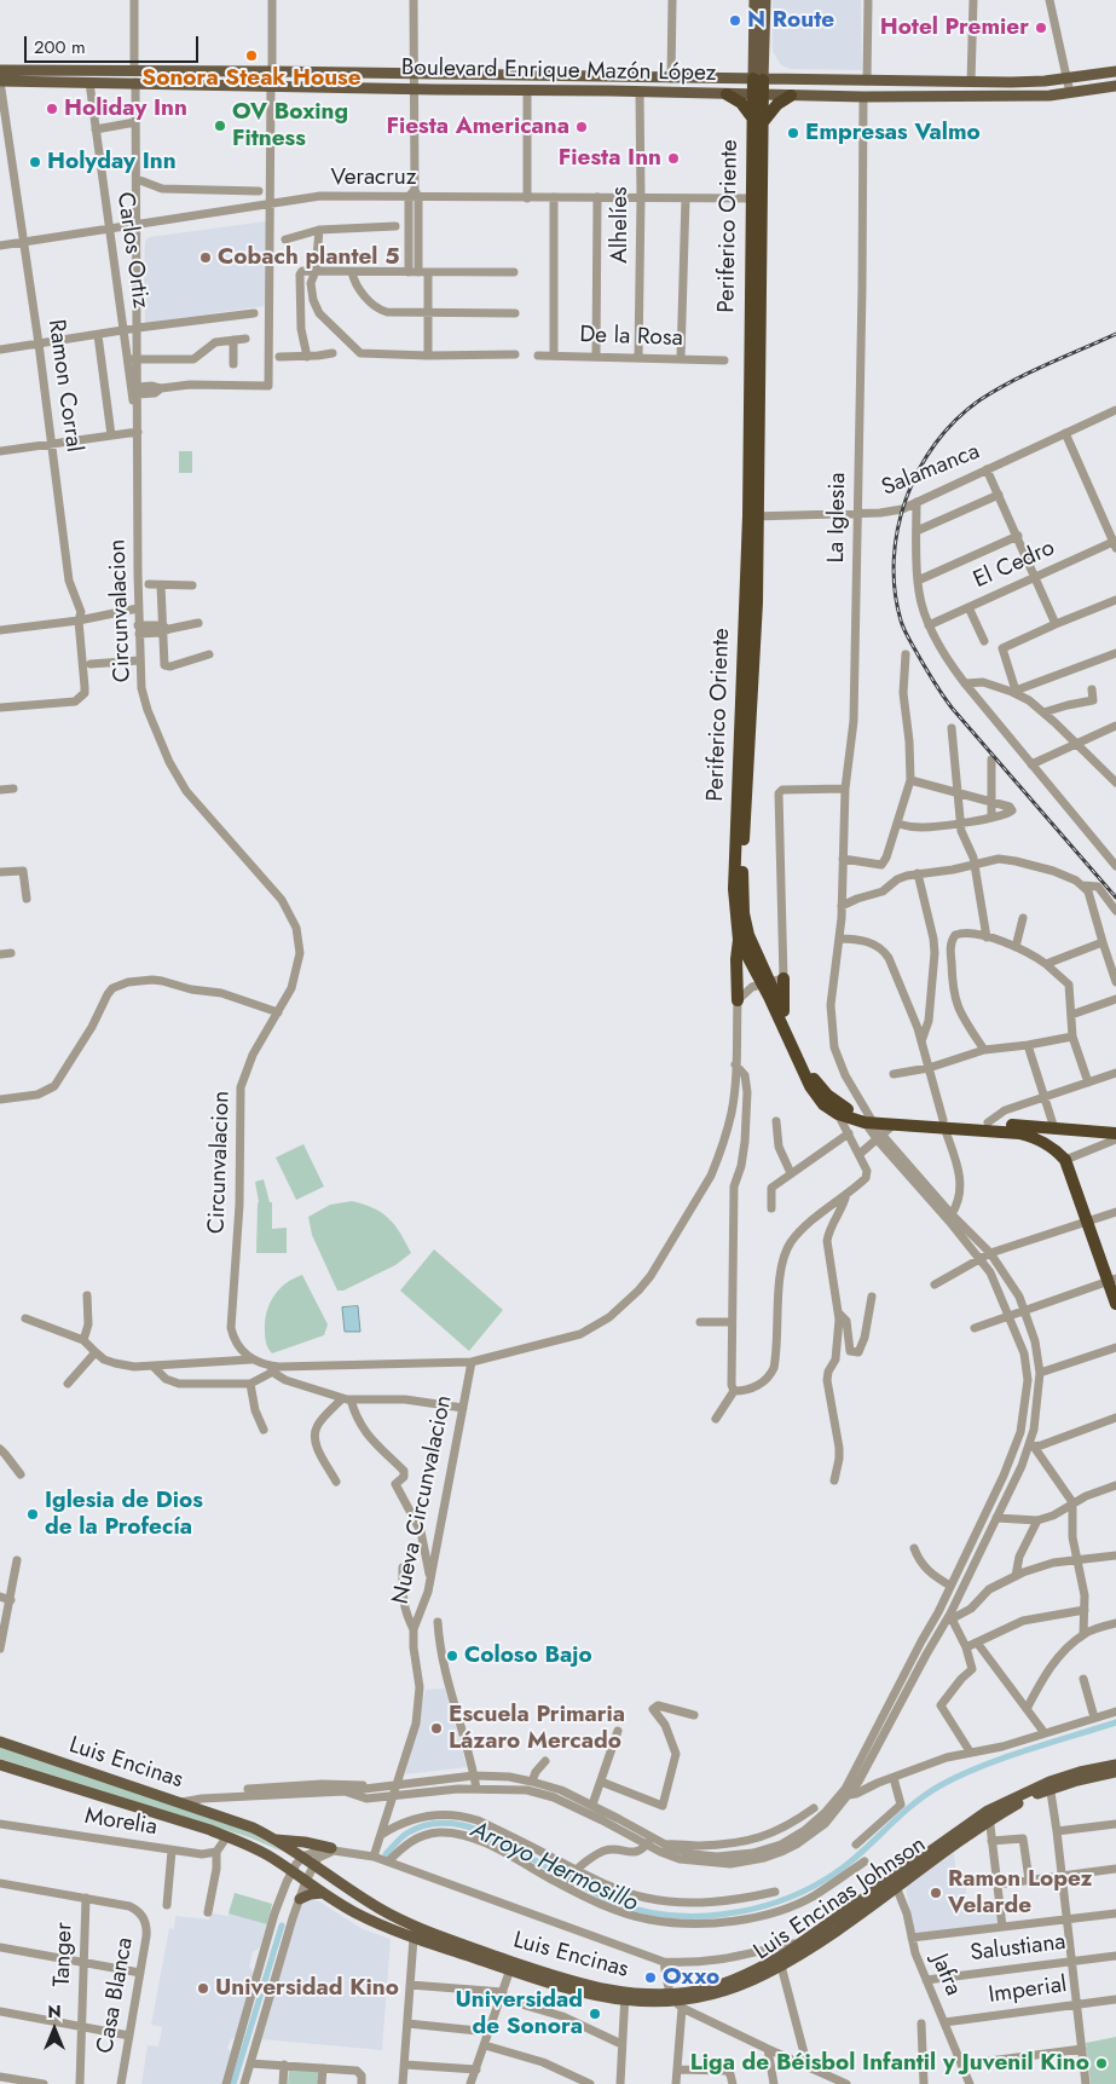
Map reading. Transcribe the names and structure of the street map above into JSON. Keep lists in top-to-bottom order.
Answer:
{
  "streets": {
    "highway": ["Periferico Oriente"],
    "main road": ["Boulevard Enrique Mazón López", "Luis Encinas", "Luis Encinas Johnson"],
    "street": [
      "Veracruz",
      "Alhelíes",
      "Carlos Ortiz",
      "De la Rosa",
      "Ramon Corral",
      "Salamanca",
      "La Iglesia",
      "El Cedro",
      "Circunvalacion",
      "Nueva Circunvalacion",
      "Morelia",
      "Salustiana",
      "Tanger",
      "Jafra",
      "Imperial",
      "Casa Blanca"
    ]
  },
  "crossings": [
    ["Boulevard Enrique Mazón López", "Alhelíes"],
    ["Boulevard Enrique Mazón López", "Periferico Oriente"],
    ["Boulevard Enrique Mazón López", "Carlos Ortiz"],
    ["Boulevard Enrique Mazón López", "Ramon Corral"],
    ["Boulevard Enrique Mazón López", "La Iglesia"],
    ["Boulevard Enrique Mazón López", "Circunvalacion"],
    ["Veracruz", "Alhelíes"],
    ["Veracruz", "Periferico Oriente"],
    ["Veracruz", "Carlos Ortiz"],
    ["Veracruz", "Ramon Corral"],
    ["Veracruz", "Circunvalacion"],
    ["Alhelíes", "De la Rosa"],
    ["Periferico Oriente", "Salamanca"],
    ["Periferico Oriente", "La Iglesia"],
    ["Carlos Ortiz", "Circunvalacion"],
    ["Salamanca", "La Iglesia"],
    ["Luis Encinas", "Luis Encinas Johnson"],
    ["Luis Encinas Johnson", "Jafra"],
    ["Salustiana", "Jafra"],
    ["Tanger", "Casa Blanca"],
    ["Jafra", "Imperial"]
  ],
  "water": ["Arroyo Hermosillo"],
  "places": [
    "N Route",
    "Hotel Premier",
    "Sonora Steak House",
    "Holiday Inn",
    "OV Boxing Fitness",
    "Fiesta Americana",
    "Empresas Valmo",
    "Fiesta Inn",
    "Holyday Inn",
    "Cobach plantel 5",
    "Iglesia de Dios de la Profecía",
    "Coloso Bajo",
    "Escuela Primaria Lázaro Mercado",
    "Ramon Lopez Velarde",
    "Oxxo",
    "Universidad Kino",
    "Universidad de Sonora",
    "Liga de Béisbol Infantil y Juvenil Kino"
  ],
  "scale_bar": "200 m",
  "north": "top"
}
